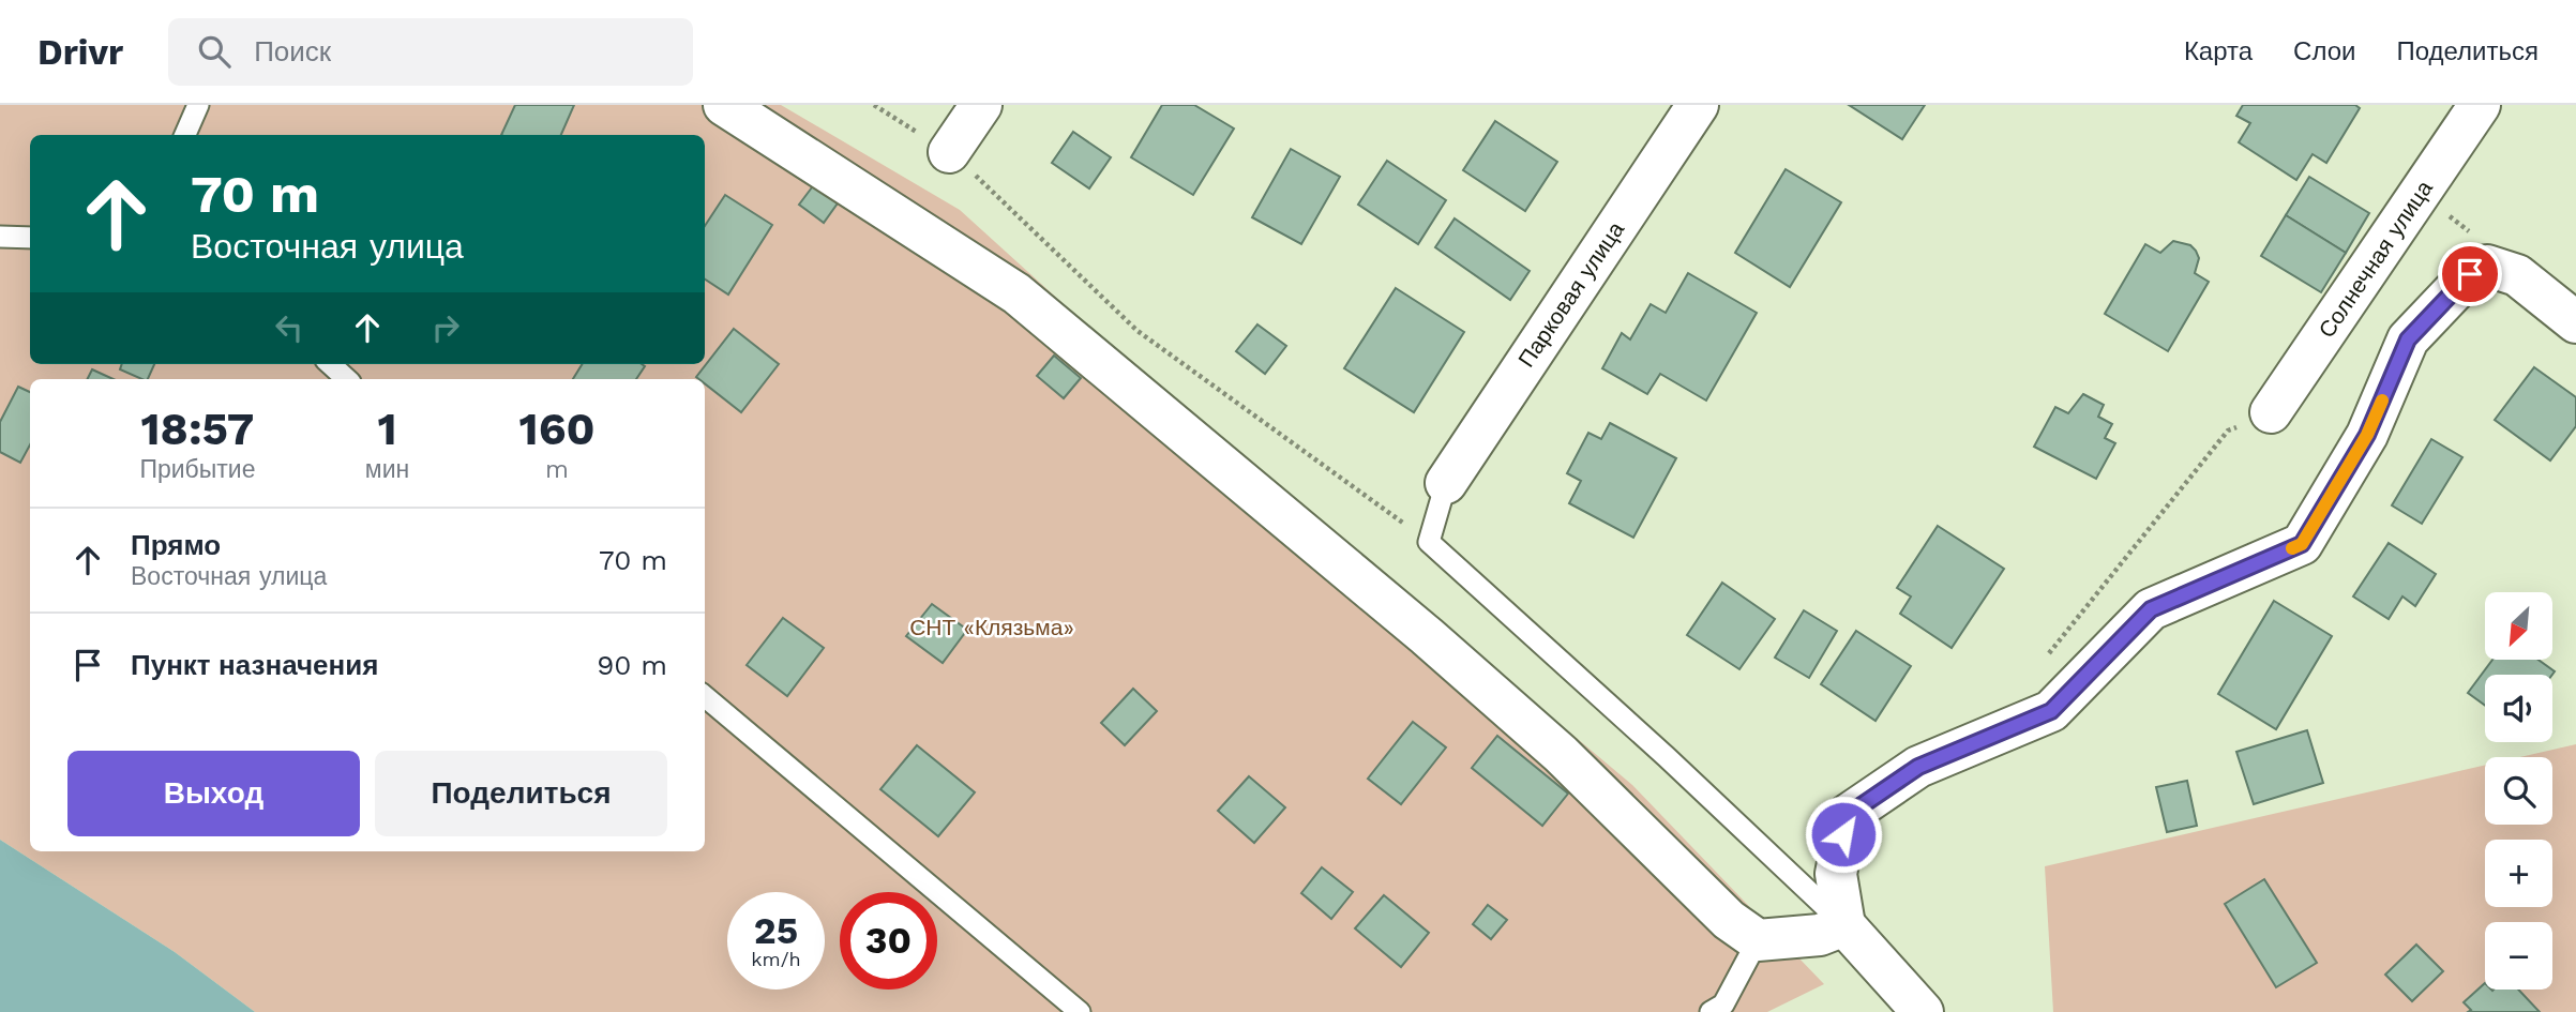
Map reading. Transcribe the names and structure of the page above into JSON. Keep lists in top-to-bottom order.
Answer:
{
  "streets": {
    "street": ["Солнечная улица", "Парковая улица"]
  },
  "parks": ["СНТ «Клязьма»"],
  "north": "bottom left",
  "page": {
    "header": "Drivr",
    "search": "Поиск",
    "nav": ["Карта", "Слои", "Поделиться"],
    "turn": ["70 m", "Восточная улица"],
    "eta": [
      "18:57",
      "Прибытие",
      "1",
      "мин",
      "160",
      "m"
    ],
    "list": [
      {
        "name": "Прямо",
        "note": "Восточная улица",
        "value": "70 m"
      },
      {
        "name": "Пункт назначения",
        "value": "90 m"
      }
    ],
    "map_buttons": ["+", "−"],
    "buttons": ["Выход", "Поделиться"],
    "speed": "25 km/h",
    "limit": "30"
  }
}
